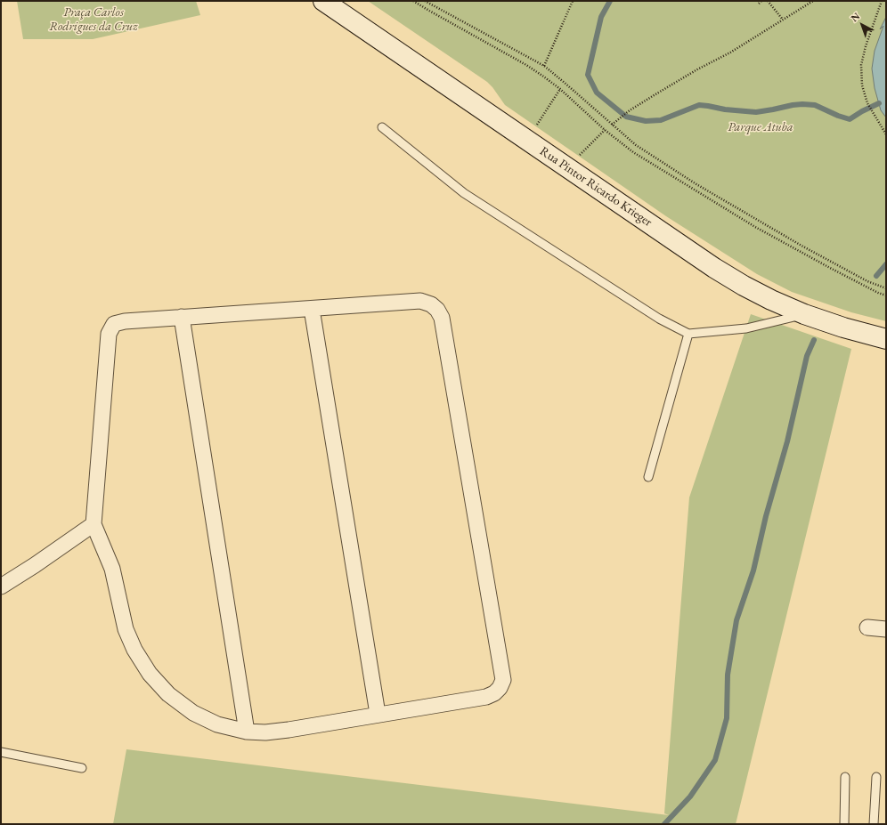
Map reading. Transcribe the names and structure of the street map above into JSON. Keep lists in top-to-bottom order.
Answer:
{
  "streets": {
    "street": ["Rua Pintor Ricardo Krieger"]
  },
  "parks": ["Praça Carlos Rodrigues da Cruz", "Parque Atuba"],
  "north": "top left"
}
